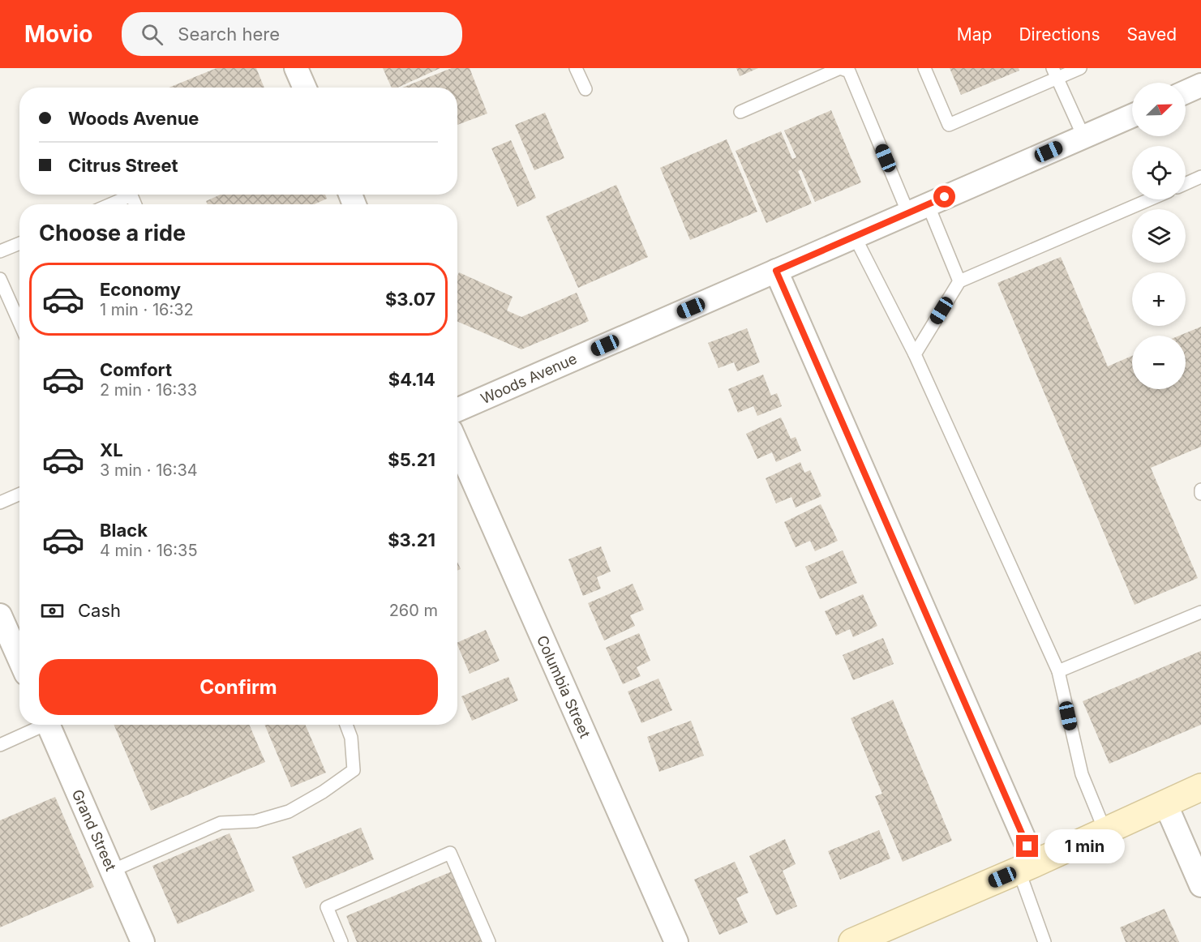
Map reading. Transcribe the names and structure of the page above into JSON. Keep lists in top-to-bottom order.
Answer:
{
  "streets": {
    "street": ["Woods Avenue", "Columbia Street", "Grand Street"]
  },
  "north": "top right",
  "page": {
    "header": "Movio",
    "search": "Search here",
    "nav": ["Map", "Directions", "Saved"],
    "map_buttons": ["+", "−"],
    "banner": ["Woods Avenue", "Citrus Street"],
    "heading": "Choose a ride",
    "list": [
      {
        "name": "Economy",
        "note": "1 min · 16:32",
        "value": "$3.07"
      },
      {
        "name": "Comfort",
        "note": "2 min · 16:33",
        "value": "$4.14"
      },
      {
        "name": "XL",
        "note": "3 min · 16:34",
        "value": "$5.21"
      },
      {
        "name": "Black",
        "note": "4 min · 16:35",
        "value": "$3.21"
      }
    ],
    "pay": ["Cash", "260 m"],
    "buttons": "Confirm",
    "bubble": "1 min"
  }
}
